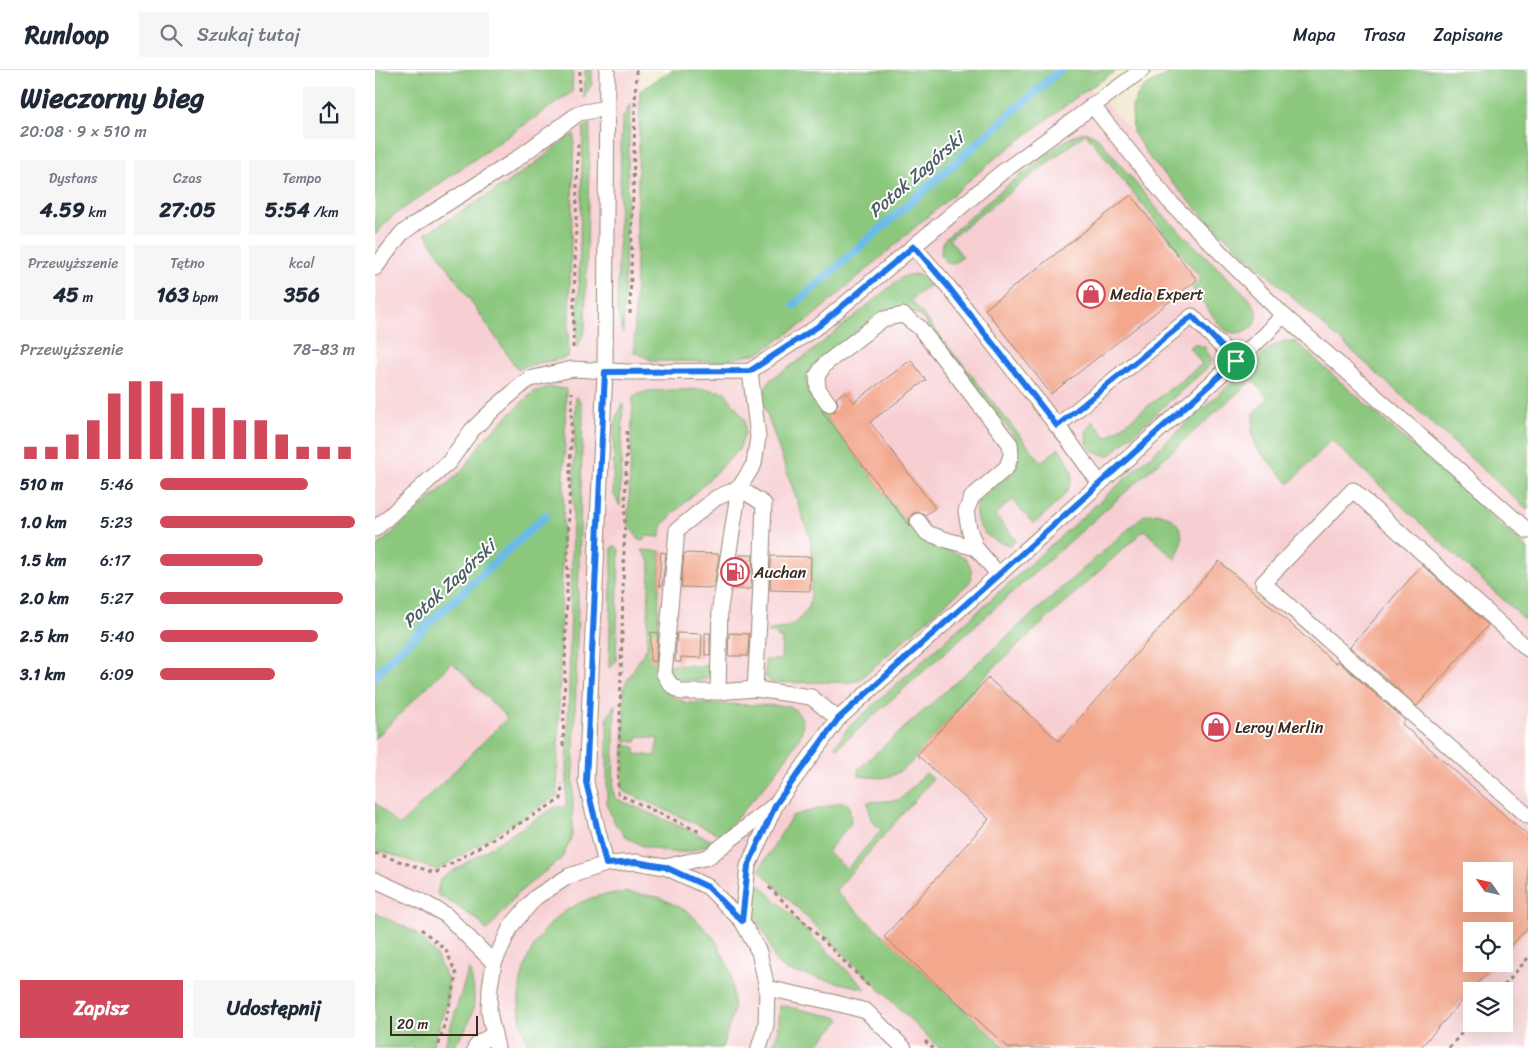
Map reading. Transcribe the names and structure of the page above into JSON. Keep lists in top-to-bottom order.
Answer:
{
  "water": ["Potok Zagórski"],
  "places": {
    "shop": ["Media Expert", "Leroy Merlin"],
    "fuel station": ["Auchan"]
  },
  "scale_bar": "20 m",
  "north": "top left",
  "page": {
    "header": "Runloop",
    "search": "Szukaj tutaj",
    "nav": ["Mapa", "Trasa", "Zapisane"],
    "heading": ["Wieczorny bieg", "20:08 · 9 × 510 m"],
    "stats": [
      ["Dystans", "4.59 km"],
      ["Czas", "27:05"],
      ["Tempo", "5:54 /km"],
      ["Przewyższenie", "45 m"],
      ["Tętno", "163 bpm"],
      ["kcal", "356"]
    ],
    "chart": ["Przewyższenie", "78–83 m"],
    "list": [
      {
        "name": "510 m",
        "note": "5:46"
      },
      {
        "name": "1.0 km",
        "note": "5:23"
      },
      {
        "name": "1.5 km",
        "note": "6:17"
      },
      {
        "name": "2.0 km",
        "note": "5:27"
      },
      {
        "name": "2.5 km",
        "note": "5:40"
      },
      {
        "name": "3.1 km",
        "note": "6:09"
      }
    ],
    "buttons": ["Zapisz", "Udostępnij"],
    "scale": "20 m"
  }
}
